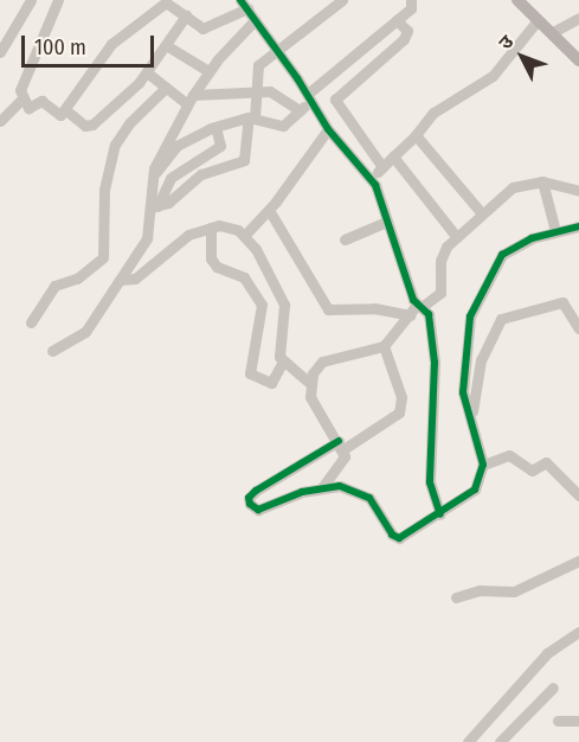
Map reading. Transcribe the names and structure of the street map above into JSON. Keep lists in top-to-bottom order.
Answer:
{
  "scale_bar": "100 m",
  "north": "top left"
}
